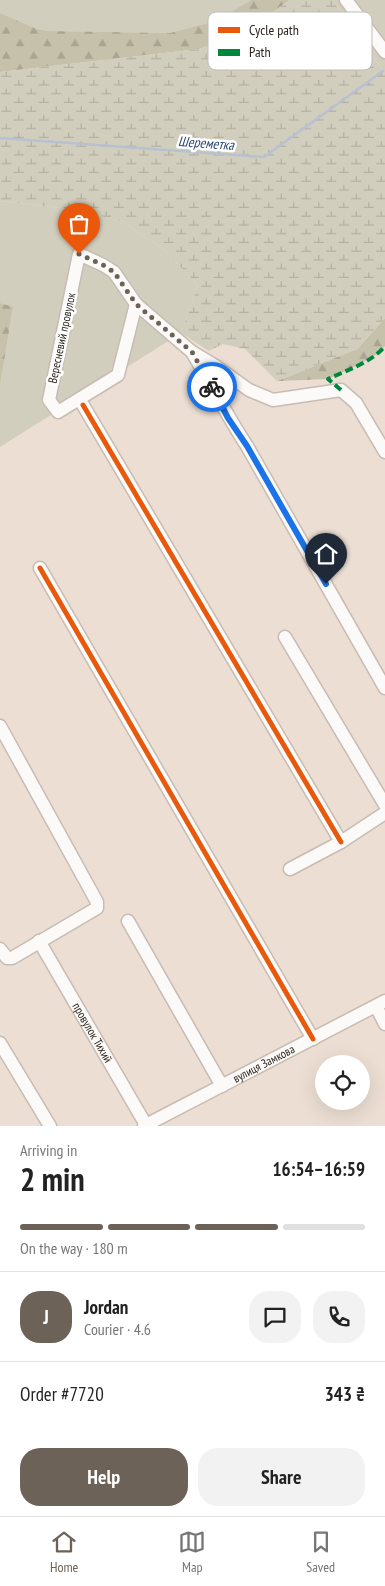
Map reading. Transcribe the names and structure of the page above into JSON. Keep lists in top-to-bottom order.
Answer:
{
  "streets": {
    "street": ["Вересневий провулок", "провулок Тихий", "вулиця Замкова"]
  },
  "crossings": [
    ["провулок Тихий", "вулиця Замкова"]
  ],
  "water": ["Шереметка"],
  "legend": ["Cycle path", "Path"],
  "page": {
    "heading": ["2 min", "Arriving in", "16:54–16:59"],
    "panel": [
      "Jordan",
      "Courier · 4.6",
      "Order #7720",
      "343 ₴"
    ],
    "bar": "On the way · 180 m",
    "round": "J",
    "buttons": ["Help", "Share"],
    "tabs": ["Home", "Map", "Saved"]
  }
}
